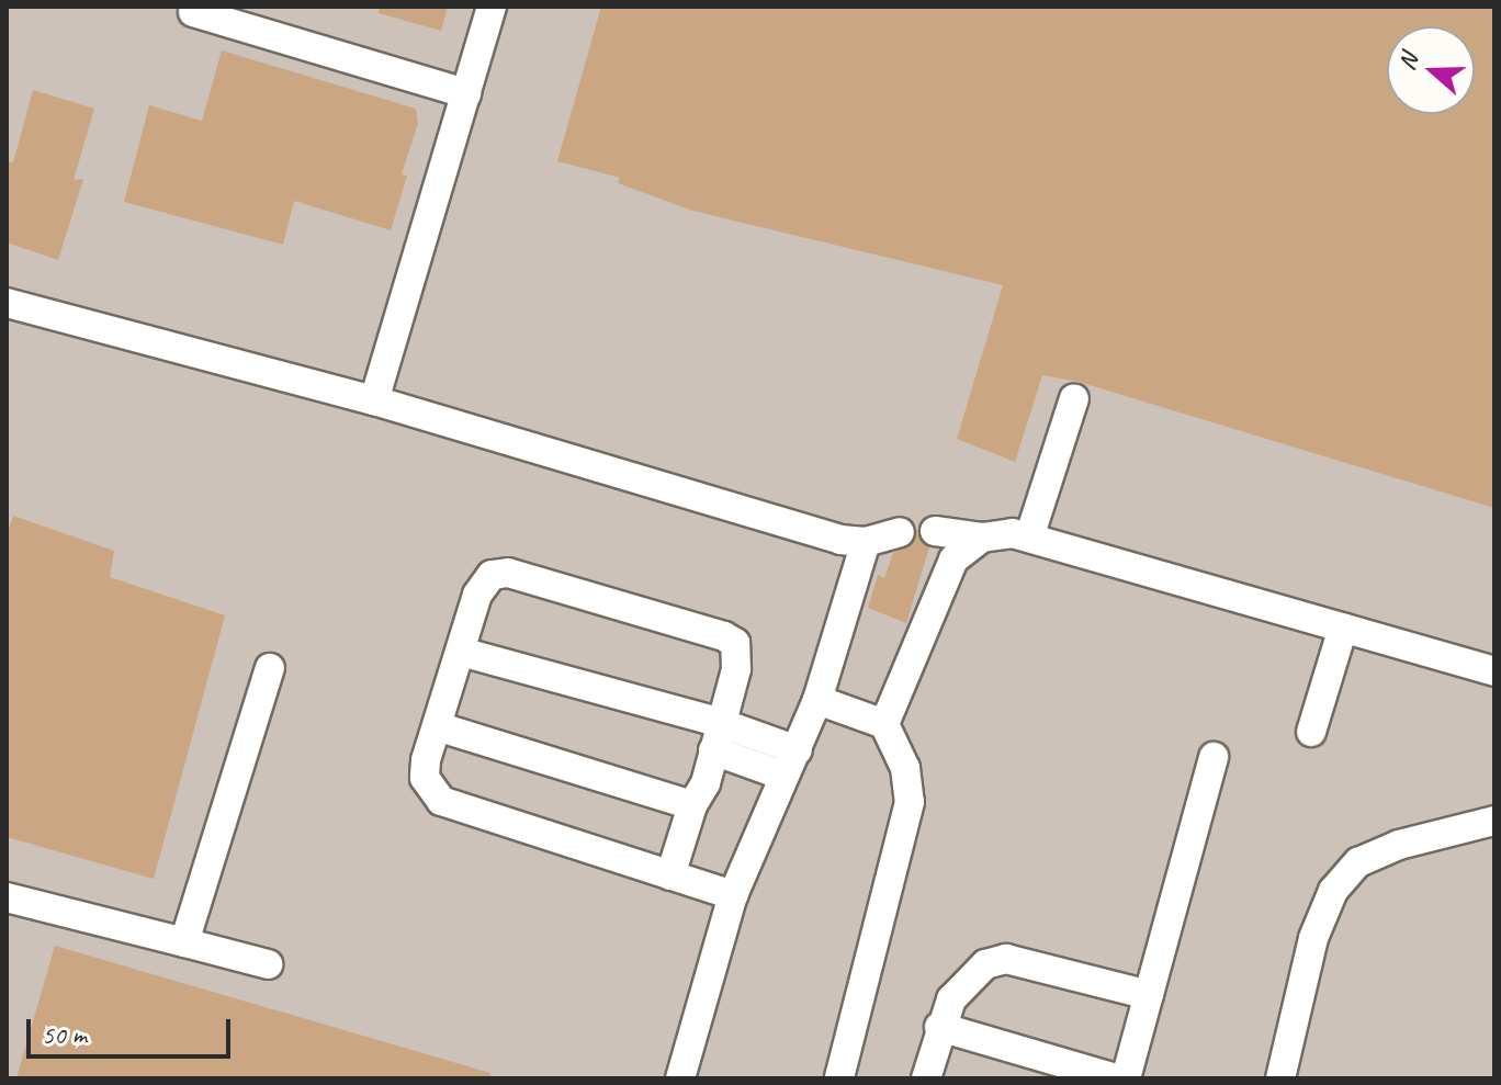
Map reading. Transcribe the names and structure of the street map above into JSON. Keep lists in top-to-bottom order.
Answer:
{
  "scale_bar": "50 m",
  "north": "left"
}
